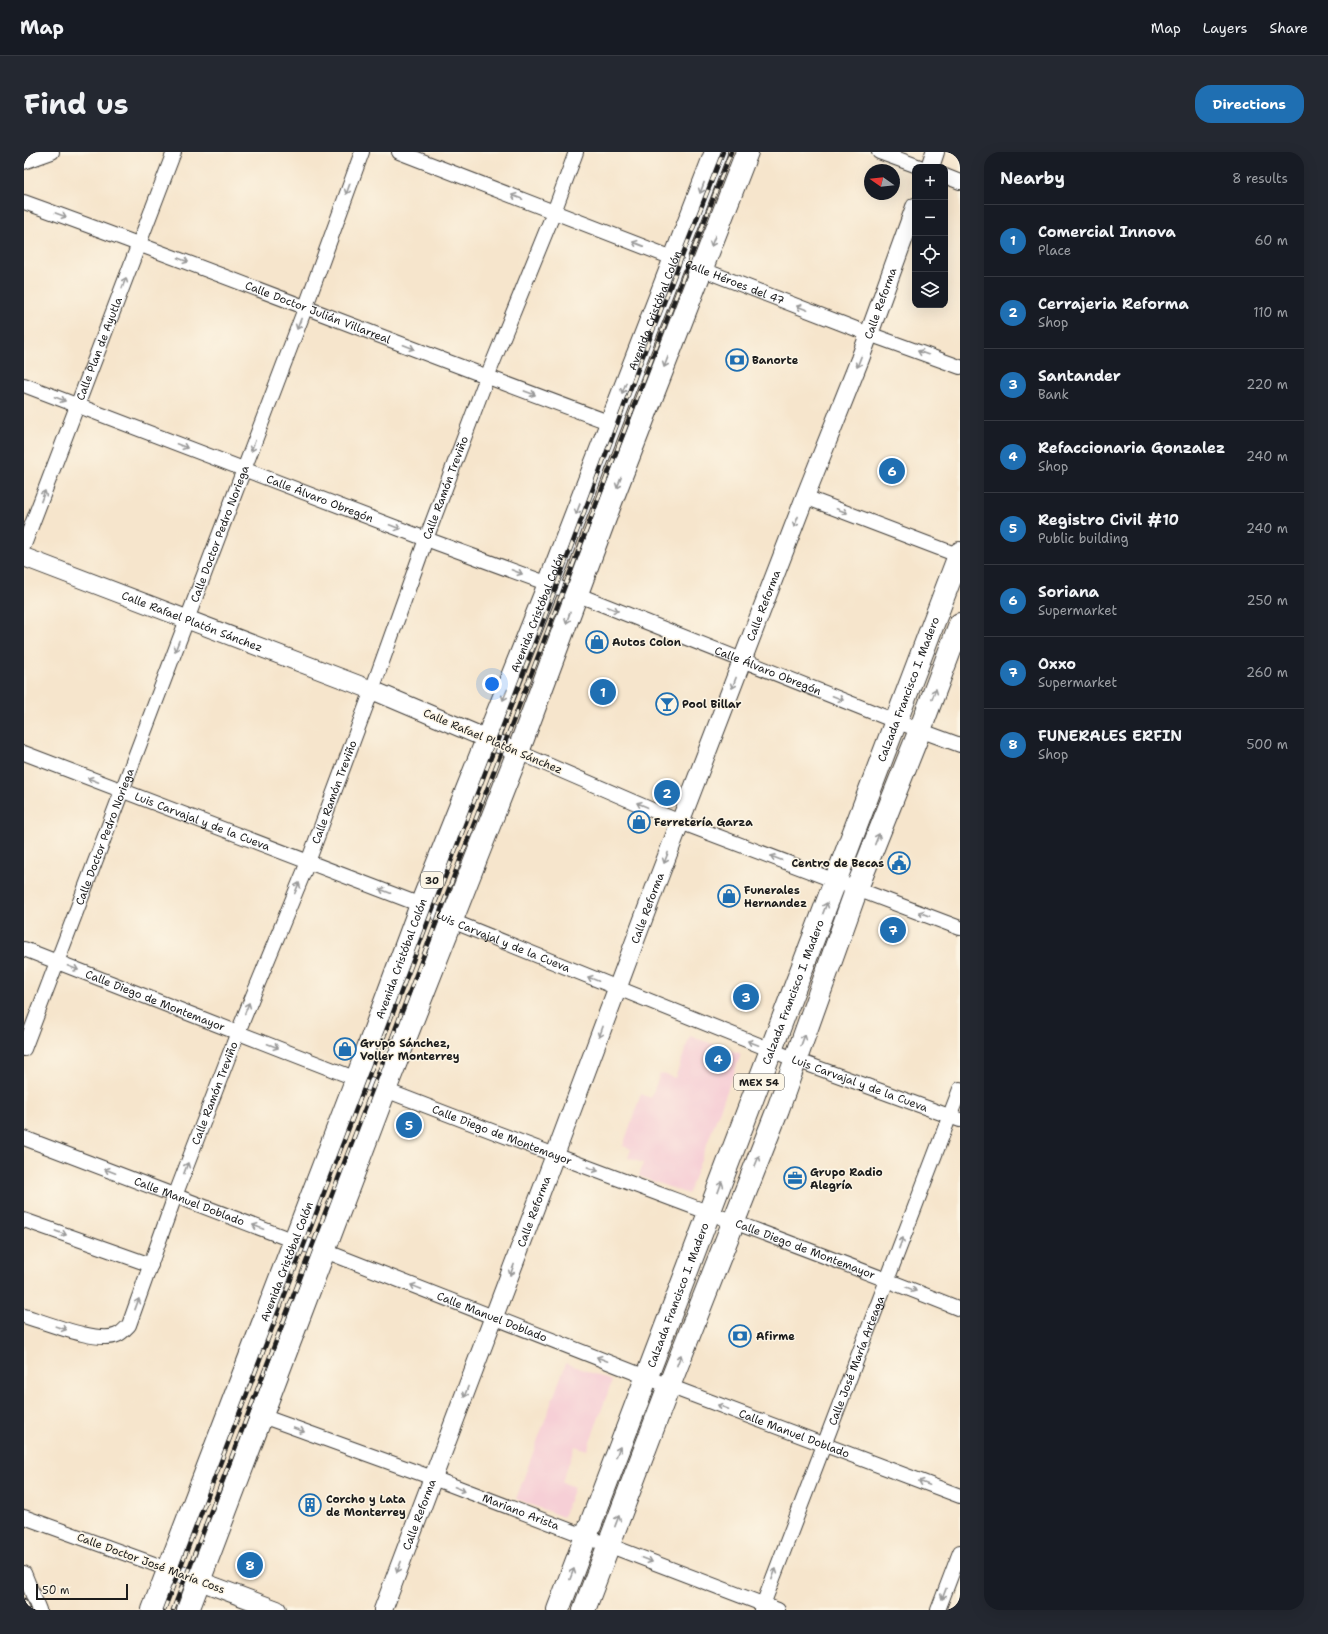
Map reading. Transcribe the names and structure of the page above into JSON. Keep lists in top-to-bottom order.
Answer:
{
  "streets": {
    "main road": [
      "Avenida Cristóbal Colón",
      "Calzada Francisco I. Madero",
      "30",
      "MEX 54"
    ],
    "street": [
      "Calle Héroes del 47",
      "Calle Reforma",
      "Calle Doctor Julián Villarreal",
      "Calle Plan de Ayutla",
      "Calle Ramón Treviño",
      "Calle Álvaro Obregón",
      "Calle Doctor Pedro Noriega",
      "Calle Rafael Platón Sánchez",
      "Luis Carvajal y de la Cueva",
      "Calle Diego de Montemayor",
      "Calle Manuel Doblado",
      "Calle José María Arteaga",
      "Mariano Arista",
      "Calle Doctor José María Coss"
    ]
  },
  "crossings": [
    ["Calle Héroes del 47", "Calle Reforma"],
    ["Calle Héroes del 47", "Avenida Cristóbal Colón"],
    ["Calle Héroes del 47", "Calle Ramón Treviño"],
    ["Calle Reforma", "Calle Álvaro Obregón"],
    ["Calle Reforma", "Calle Rafael Platón Sánchez"],
    ["Calle Reforma", "Luis Carvajal y de la Cueva"],
    ["Calle Reforma", "Calle Diego de Montemayor"],
    ["Calle Reforma", "Calle Manuel Doblado"],
    ["Calle Reforma", "Mariano Arista"],
    ["Avenida Cristóbal Colón", "Calle Doctor Julián Villarreal"],
    ["Avenida Cristóbal Colón", "Calle Álvaro Obregón"],
    ["Avenida Cristóbal Colón", "Calle Rafael Platón Sánchez"],
    ["Avenida Cristóbal Colón", "Luis Carvajal y de la Cueva"],
    ["Avenida Cristóbal Colón", "Calle Diego de Montemayor"],
    ["Avenida Cristóbal Colón", "Calle Manuel Doblado"],
    ["Avenida Cristóbal Colón", "Calle Doctor José María Coss"],
    ["Calle Doctor Julián Villarreal", "Calle Plan de Ayutla"],
    ["Calle Doctor Julián Villarreal", "Calle Ramón Treviño"],
    ["Calle Doctor Julián Villarreal", "Calle Doctor Pedro Noriega"],
    ["Calle Plan de Ayutla", "Calle Álvaro Obregón"],
    ["Calle Ramón Treviño", "Calle Álvaro Obregón"],
    ["Calle Ramón Treviño", "Calle Rafael Platón Sánchez"],
    ["Calle Ramón Treviño", "Luis Carvajal y de la Cueva"],
    ["Calle Ramón Treviño", "Calle Diego de Montemayor"],
    ["Calle Ramón Treviño", "Calle Manuel Doblado"],
    ["Calle Álvaro Obregón", "Calle Doctor Pedro Noriega"],
    ["Calle Álvaro Obregón", "Calzada Francisco I. Madero"],
    ["Calle Álvaro Obregón", "MEX 54"],
    ["Calle Doctor Pedro Noriega", "Calle Rafael Platón Sánchez"],
    ["Calle Doctor Pedro Noriega", "Luis Carvajal y de la Cueva"],
    ["Calle Doctor Pedro Noriega", "Calle Diego de Montemayor"],
    ["Calle Rafael Platón Sánchez", "Calzada Francisco I. Madero"],
    ["Calle Rafael Platón Sánchez", "MEX 54"],
    ["Calzada Francisco I. Madero", "Luis Carvajal y de la Cueva"],
    ["Calzada Francisco I. Madero", "Calle Diego de Montemayor"],
    ["Calzada Francisco I. Madero", "Calle Manuel Doblado"],
    ["Calzada Francisco I. Madero", "Mariano Arista"],
    ["Luis Carvajal y de la Cueva", "MEX 54"],
    ["Luis Carvajal y de la Cueva", "Calle José María Arteaga"],
    ["Calle Diego de Montemayor", "MEX 54"],
    ["Calle Diego de Montemayor", "Calle José María Arteaga"],
    ["MEX 54", "Calle Manuel Doblado"],
    ["MEX 54", "Mariano Arista"],
    ["Calle Manuel Doblado", "Calle José María Arteaga"],
    ["Calle José María Arteaga", "Mariano Arista"]
  ],
  "one_way": [
    "Calle Héroes del 47",
    "Calle Reforma",
    "Calle Doctor Julián Villarreal",
    "Calle Plan de Ayutla",
    "Calle Álvaro Obregón",
    "Calle Doctor Pedro Noriega",
    "Calle Rafael Platón Sánchez",
    "Luis Carvajal y de la Cueva",
    "Calle Diego de Montemayor",
    "Calle Manuel Doblado",
    "Calle José María Arteaga",
    "Mariano Arista"
  ],
  "places": {
    "bank": ["Banorte", "Afirme"],
    "shop": [
      "Autos Colon",
      "Ferretería Garza",
      "Funerales Hernandez",
      "Grupo Sánchez, Voller Monterrey"
    ],
    "bar": ["Pool Billar"],
    "public building": ["Centro de Becas"],
    "office": ["Grupo Radio Alegría"],
    "building": ["Corcho y Lata de Monterrey"]
  },
  "scale_bar": "50 m",
  "north": "left",
  "page": {
    "header": "Map",
    "nav": ["Map", "Layers", "Share"],
    "title": "Find us",
    "buttons": "Directions",
    "heading": ["Nearby", "8 results"],
    "map_buttons": ["+", "−"],
    "list": [
      {
        "mark": "1",
        "name": "Comercial Innova",
        "note": "Place",
        "value": "60 m"
      },
      {
        "mark": "2",
        "name": "Cerrajeria Reforma",
        "note": "Shop",
        "value": "110 m"
      },
      {
        "mark": "3",
        "name": "Santander",
        "note": "Bank",
        "value": "220 m"
      },
      {
        "mark": "4",
        "name": "Refaccionaria Gonzalez",
        "note": "Shop",
        "value": "240 m"
      },
      {
        "mark": "5",
        "name": "Registro Civil #10",
        "note": "Public building",
        "value": "240 m"
      },
      {
        "mark": "6",
        "name": "Soriana",
        "note": "Supermarket",
        "value": "250 m"
      },
      {
        "mark": "7",
        "name": "Oxxo",
        "note": "Supermarket",
        "value": "260 m"
      },
      {
        "mark": "8",
        "name": "FUNERALES ERFIN",
        "note": "Shop",
        "value": "500 m"
      }
    ],
    "pins": [
      "6",
      "1",
      "2",
      "7",
      "3",
      "4",
      "5",
      "8"
    ],
    "scale": "50 m"
  }
}
